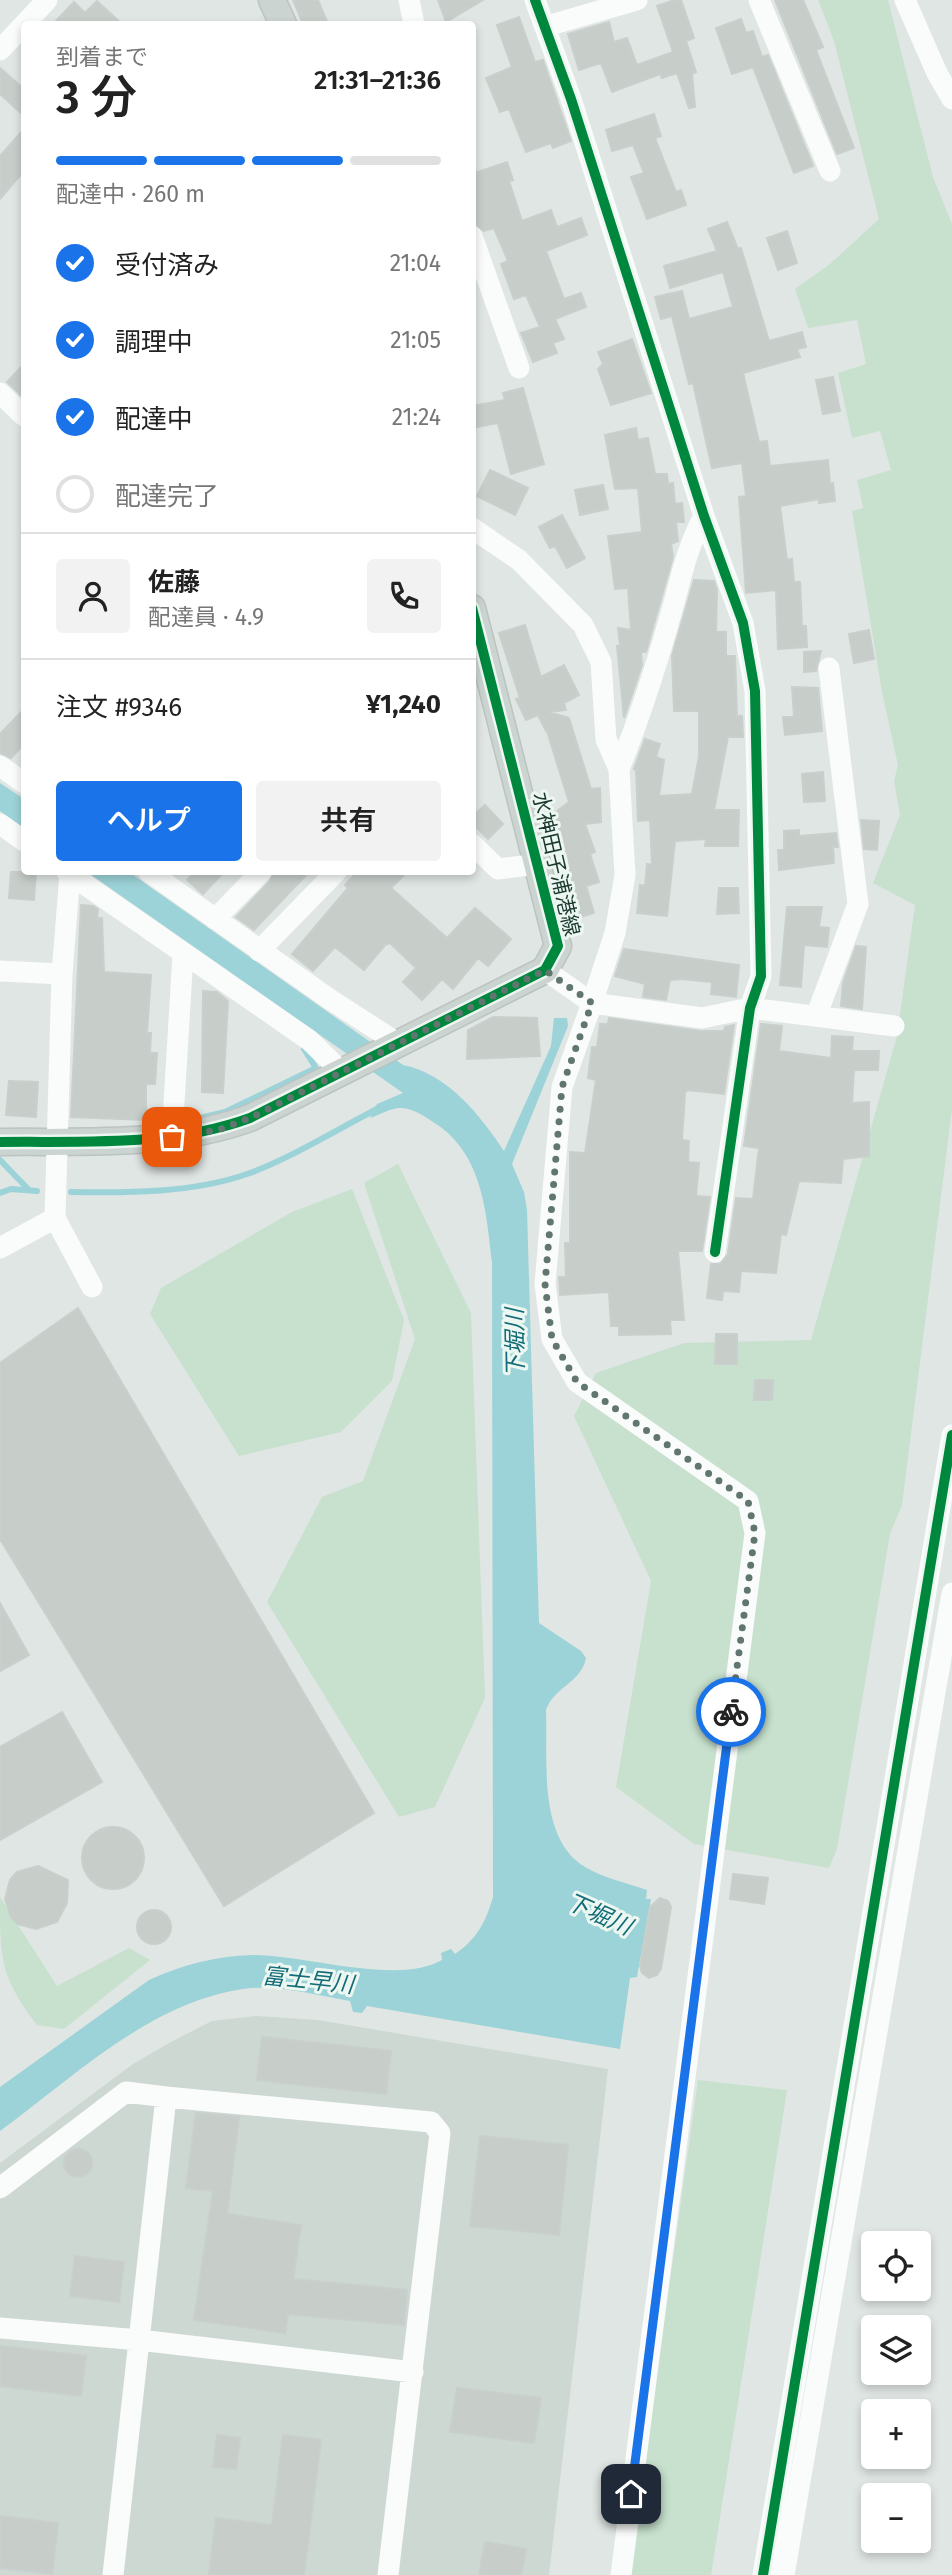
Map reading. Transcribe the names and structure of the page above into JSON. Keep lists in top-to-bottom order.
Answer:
{
  "streets": {
    "main road": ["水神田子浦港線"]
  },
  "water": ["下堀川", "富士早川"],
  "page": {
    "heading": ["3 分", "到着まで", "21:31–21:36"],
    "panel": [
      "佐藤",
      "配達員 · 4.9",
      "注文 #9346",
      "¥1,240"
    ],
    "bar": "配達中 · 260 m",
    "list": [
      ["受付済み", "21:04"],
      ["調理中", "21:05"],
      ["配達中", "21:24"],
      "配達完了"
    ],
    "buttons": ["ヘルプ", "共有"],
    "map_buttons": ["+", "−"]
  }
}
